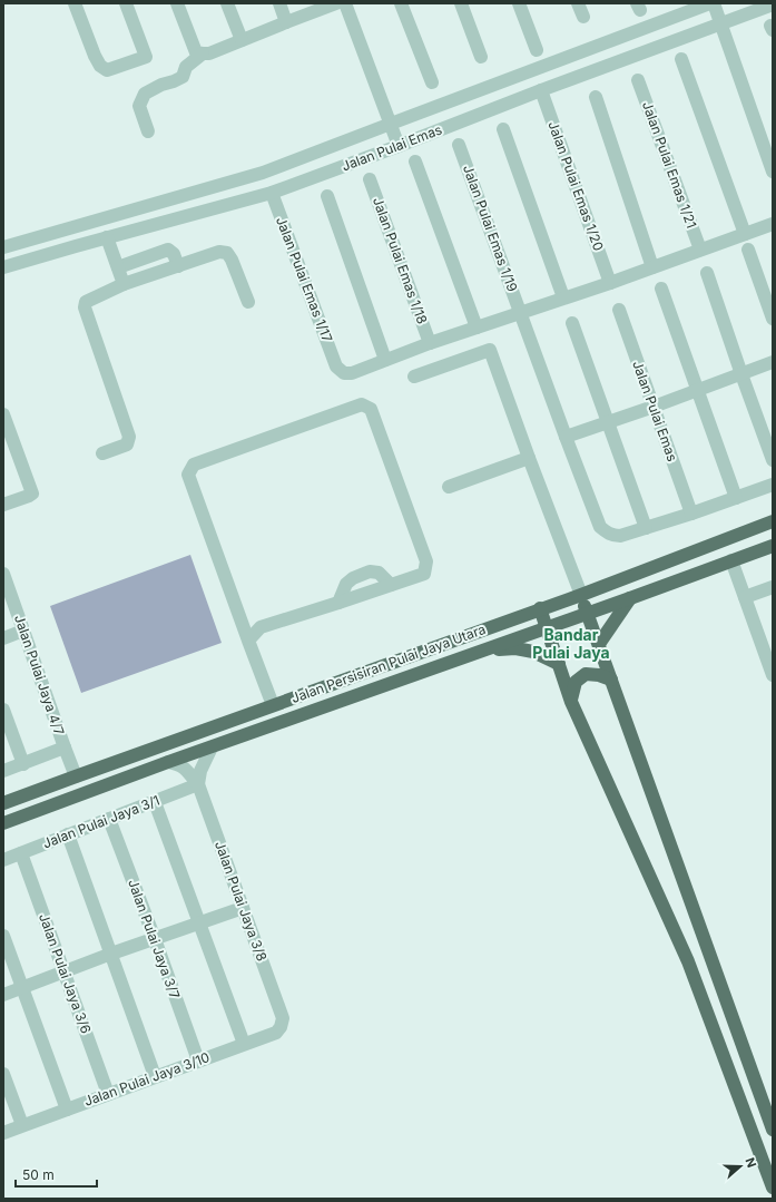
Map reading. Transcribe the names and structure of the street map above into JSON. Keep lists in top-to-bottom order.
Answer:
{
  "streets": {
    "main road": ["Jalan Persisiran Pulai Jaya Utara"],
    "street": [
      "Jalan Pulai Emas",
      "Jalan Pulai Emas 1/21",
      "Jalan Pulai Emas 1/20",
      "Jalan Pulai Emas 1/19",
      "Jalan Pulai Emas 1/18",
      "Jalan Pulai Emas 1/17",
      "Jalan Pulai Jaya 4/7",
      "Jalan Pulai Jaya 3/1",
      "Jalan Pulai Jaya 3/8",
      "Jalan Pulai Jaya 3/7",
      "Jalan Pulai Jaya 3/6",
      "Jalan Pulai Jaya 3/10"
    ]
  },
  "crossings": [
    ["Jalan Pulai Emas", "Jalan Pulai Emas 1/20"],
    ["Jalan Pulai Emas", "Jalan Pulai Emas 1/17"],
    ["Jalan Persisiran Pulai Jaya Utara", "Jalan Pulai Jaya 4/7"],
    ["Jalan Pulai Jaya 3/1", "Jalan Pulai Jaya 3/8"],
    ["Jalan Pulai Jaya 3/1", "Jalan Pulai Jaya 3/7"],
    ["Jalan Pulai Jaya 3/1", "Jalan Pulai Jaya 3/6"],
    ["Jalan Pulai Jaya 3/8", "Jalan Pulai Jaya 3/10"],
    ["Jalan Pulai Jaya 3/7", "Jalan Pulai Jaya 3/10"],
    ["Jalan Pulai Jaya 3/6", "Jalan Pulai Jaya 3/10"]
  ],
  "districts": ["Bandar Pulai Jaya"],
  "scale_bar": "50 m",
  "north": "right"
}
